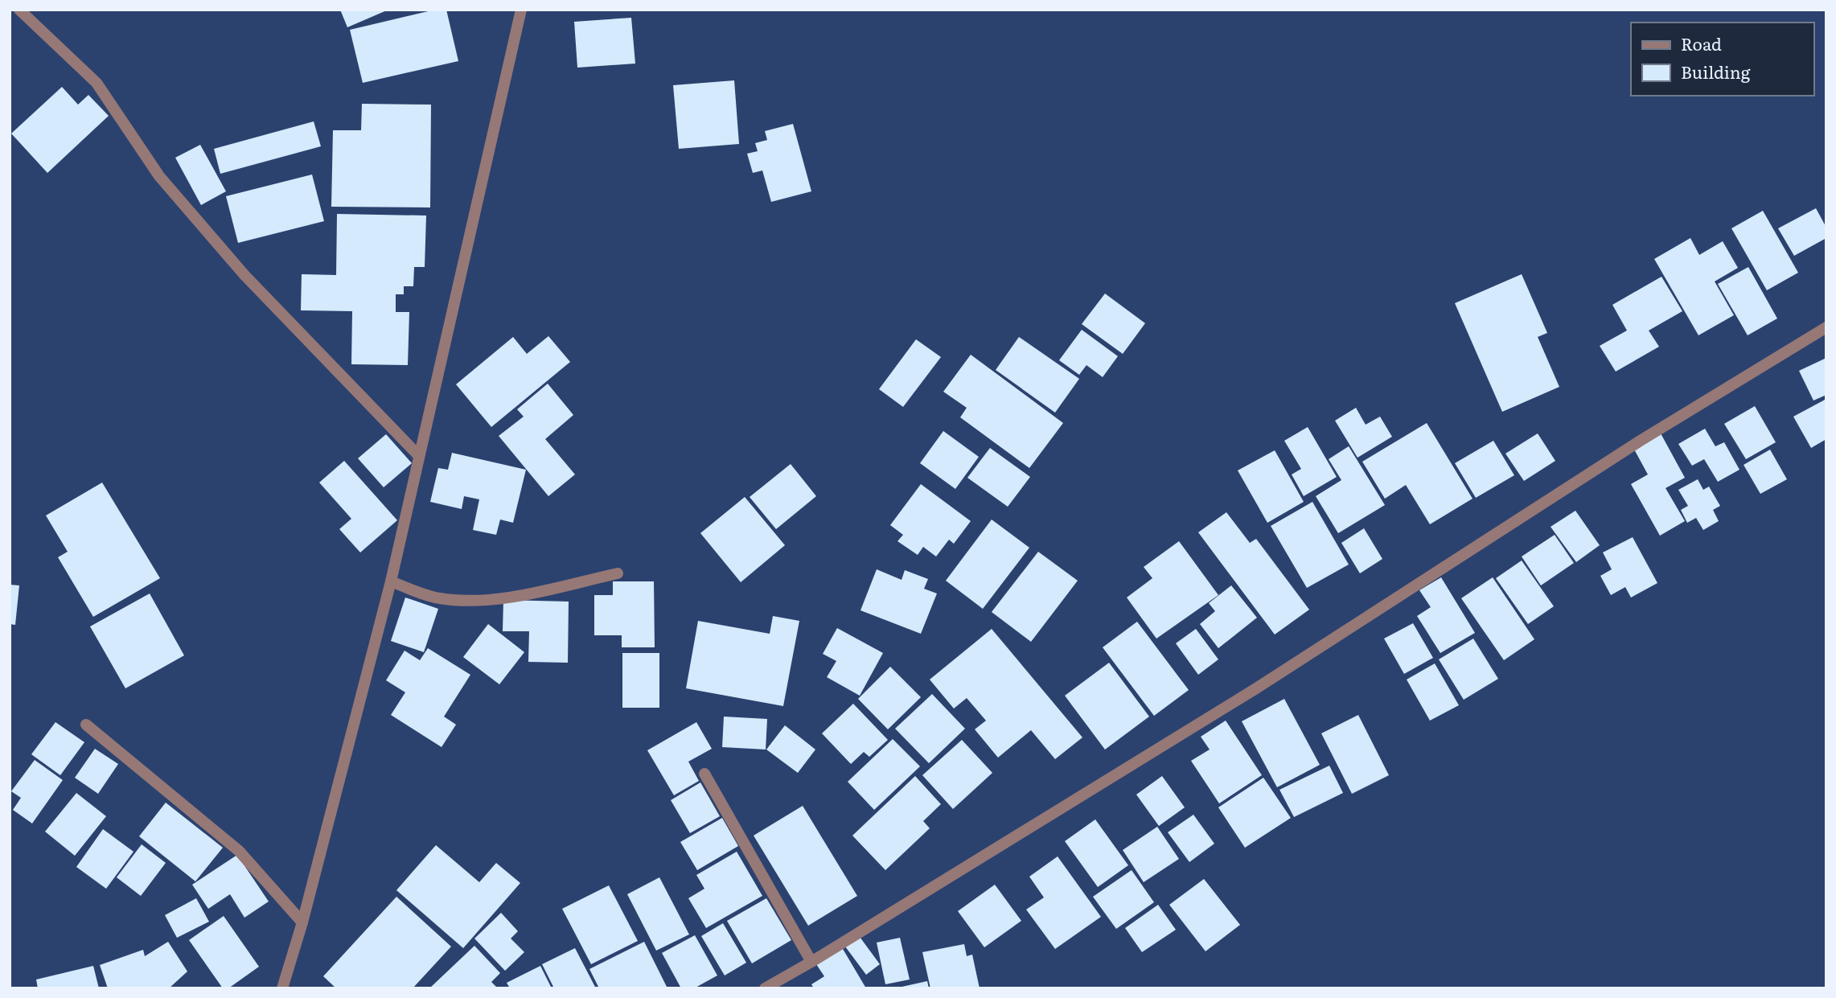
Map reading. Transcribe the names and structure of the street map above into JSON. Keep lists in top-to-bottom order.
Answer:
{
  "legend": ["Road", "Building"]
}
